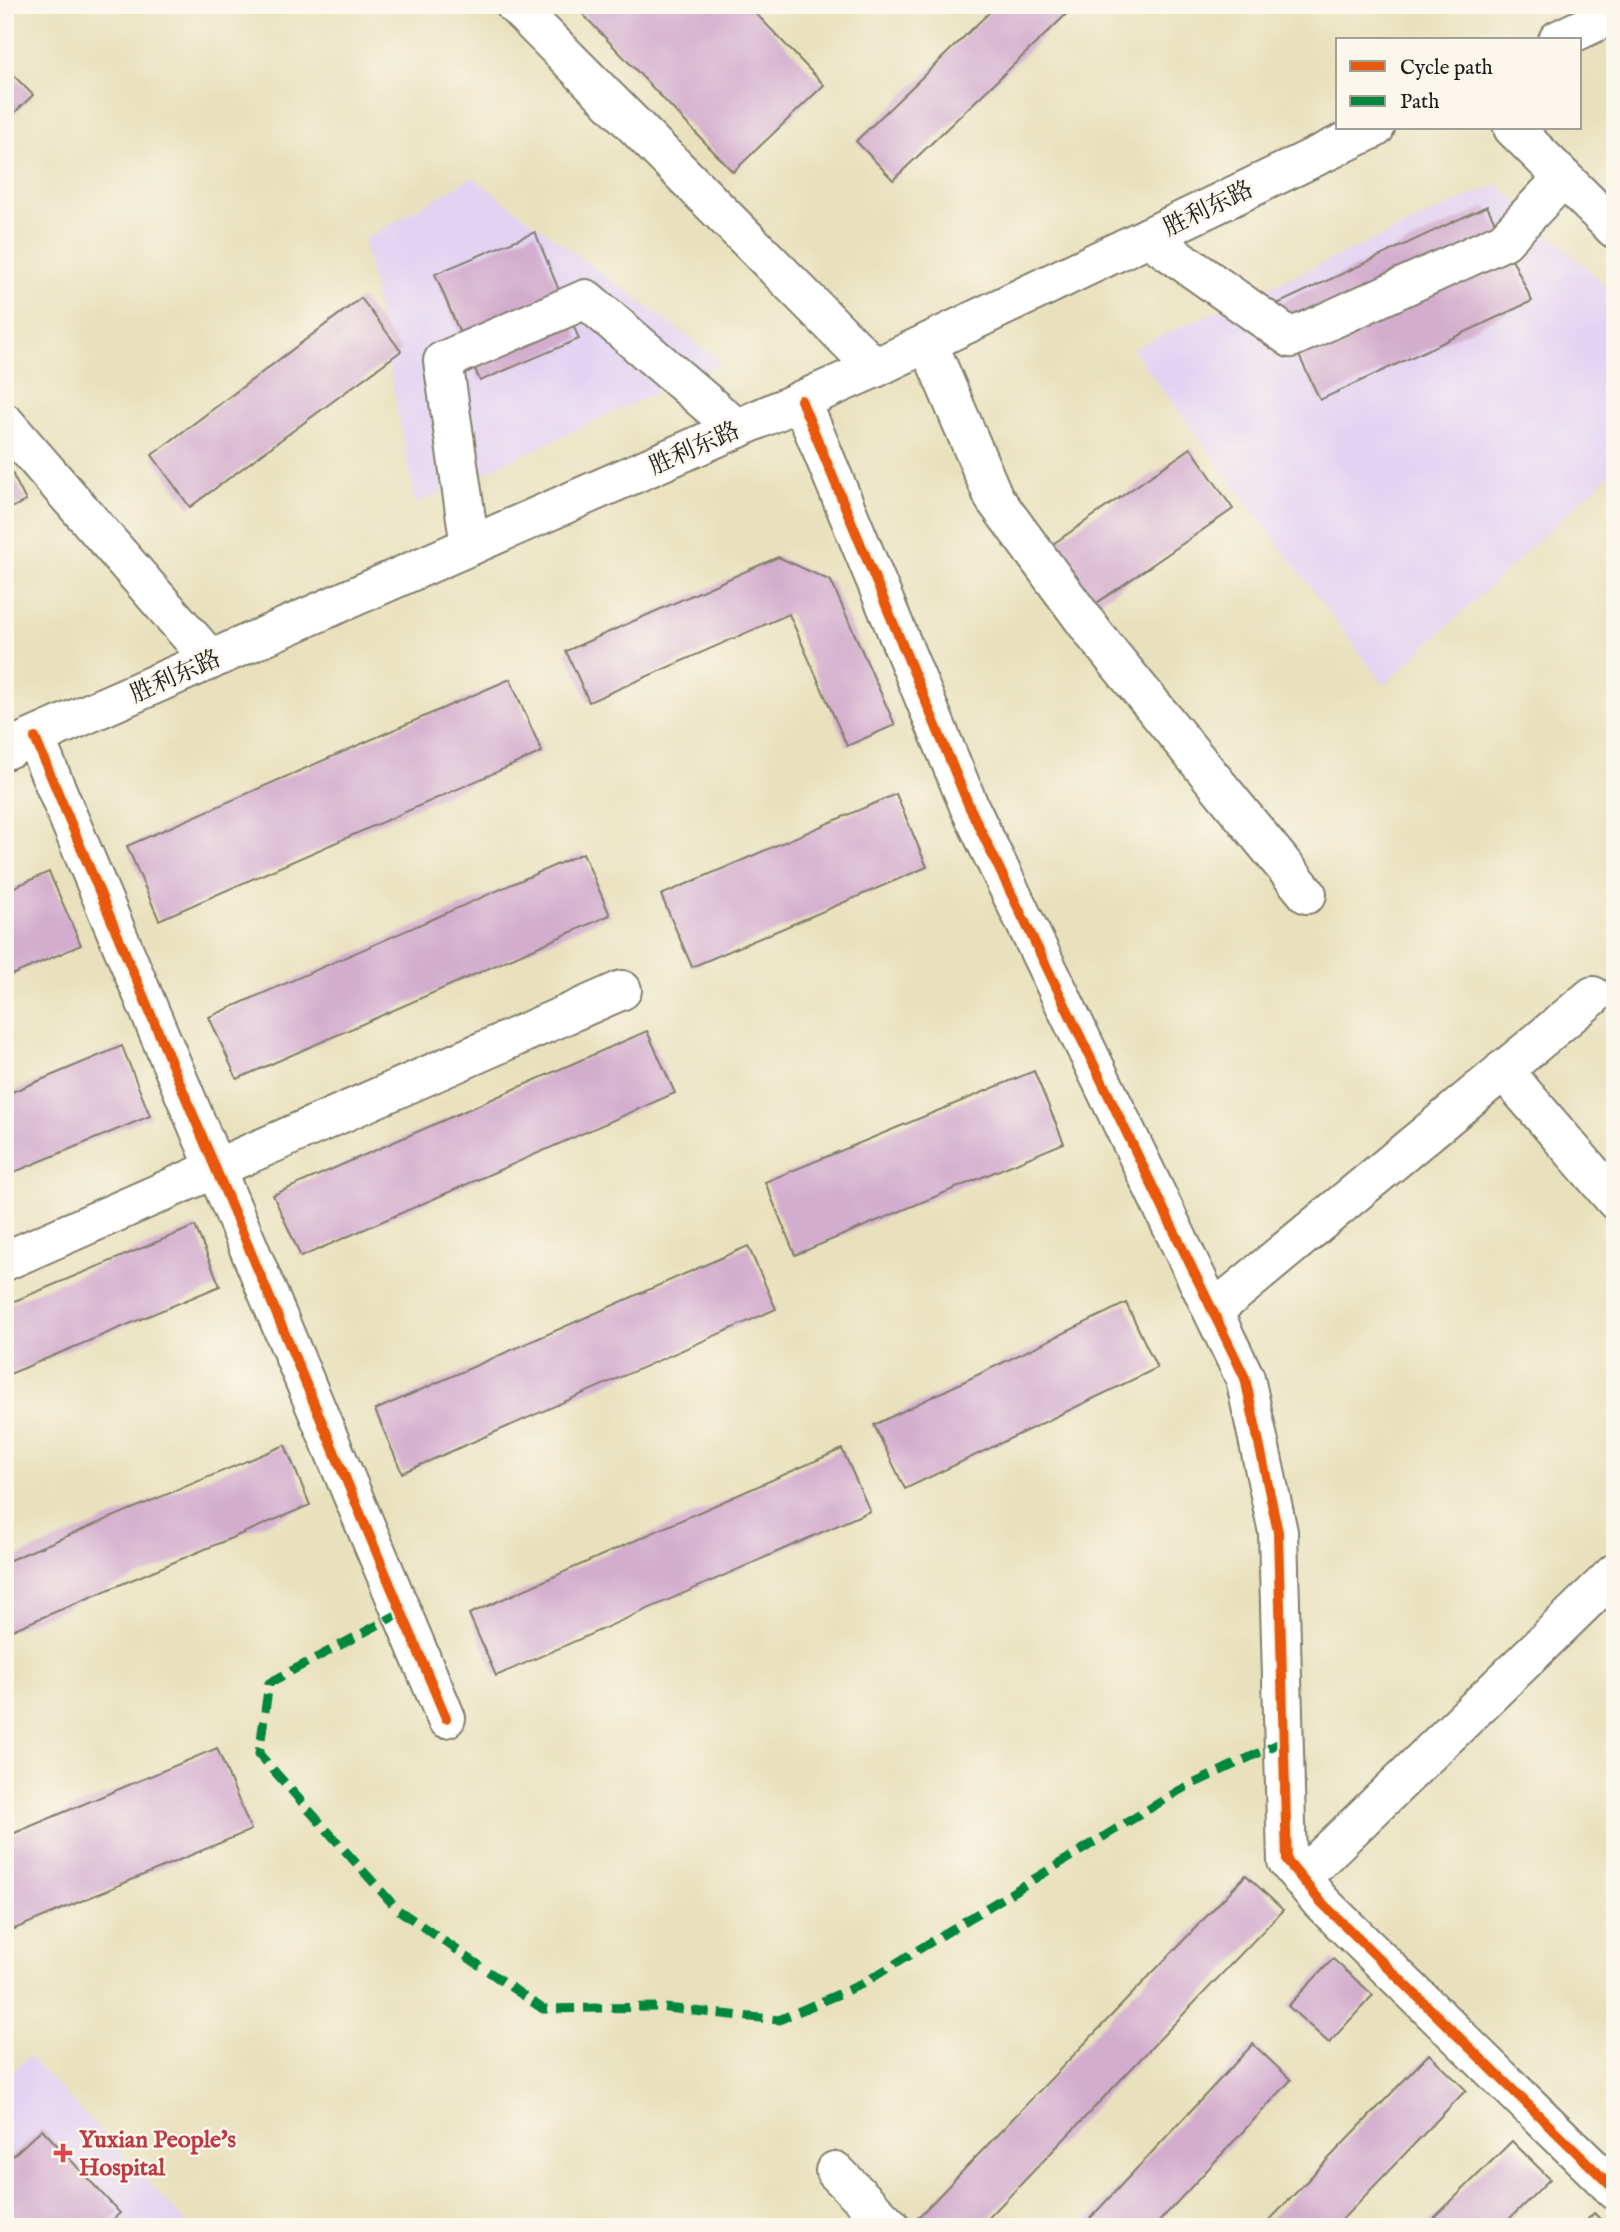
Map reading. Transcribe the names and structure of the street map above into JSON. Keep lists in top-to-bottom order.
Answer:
{
  "streets": {
    "street": ["胜利东路"]
  },
  "places": {
    "health": ["Yuxian People's Hospital"]
  },
  "legend": ["Cycle path", "Path"]
}
